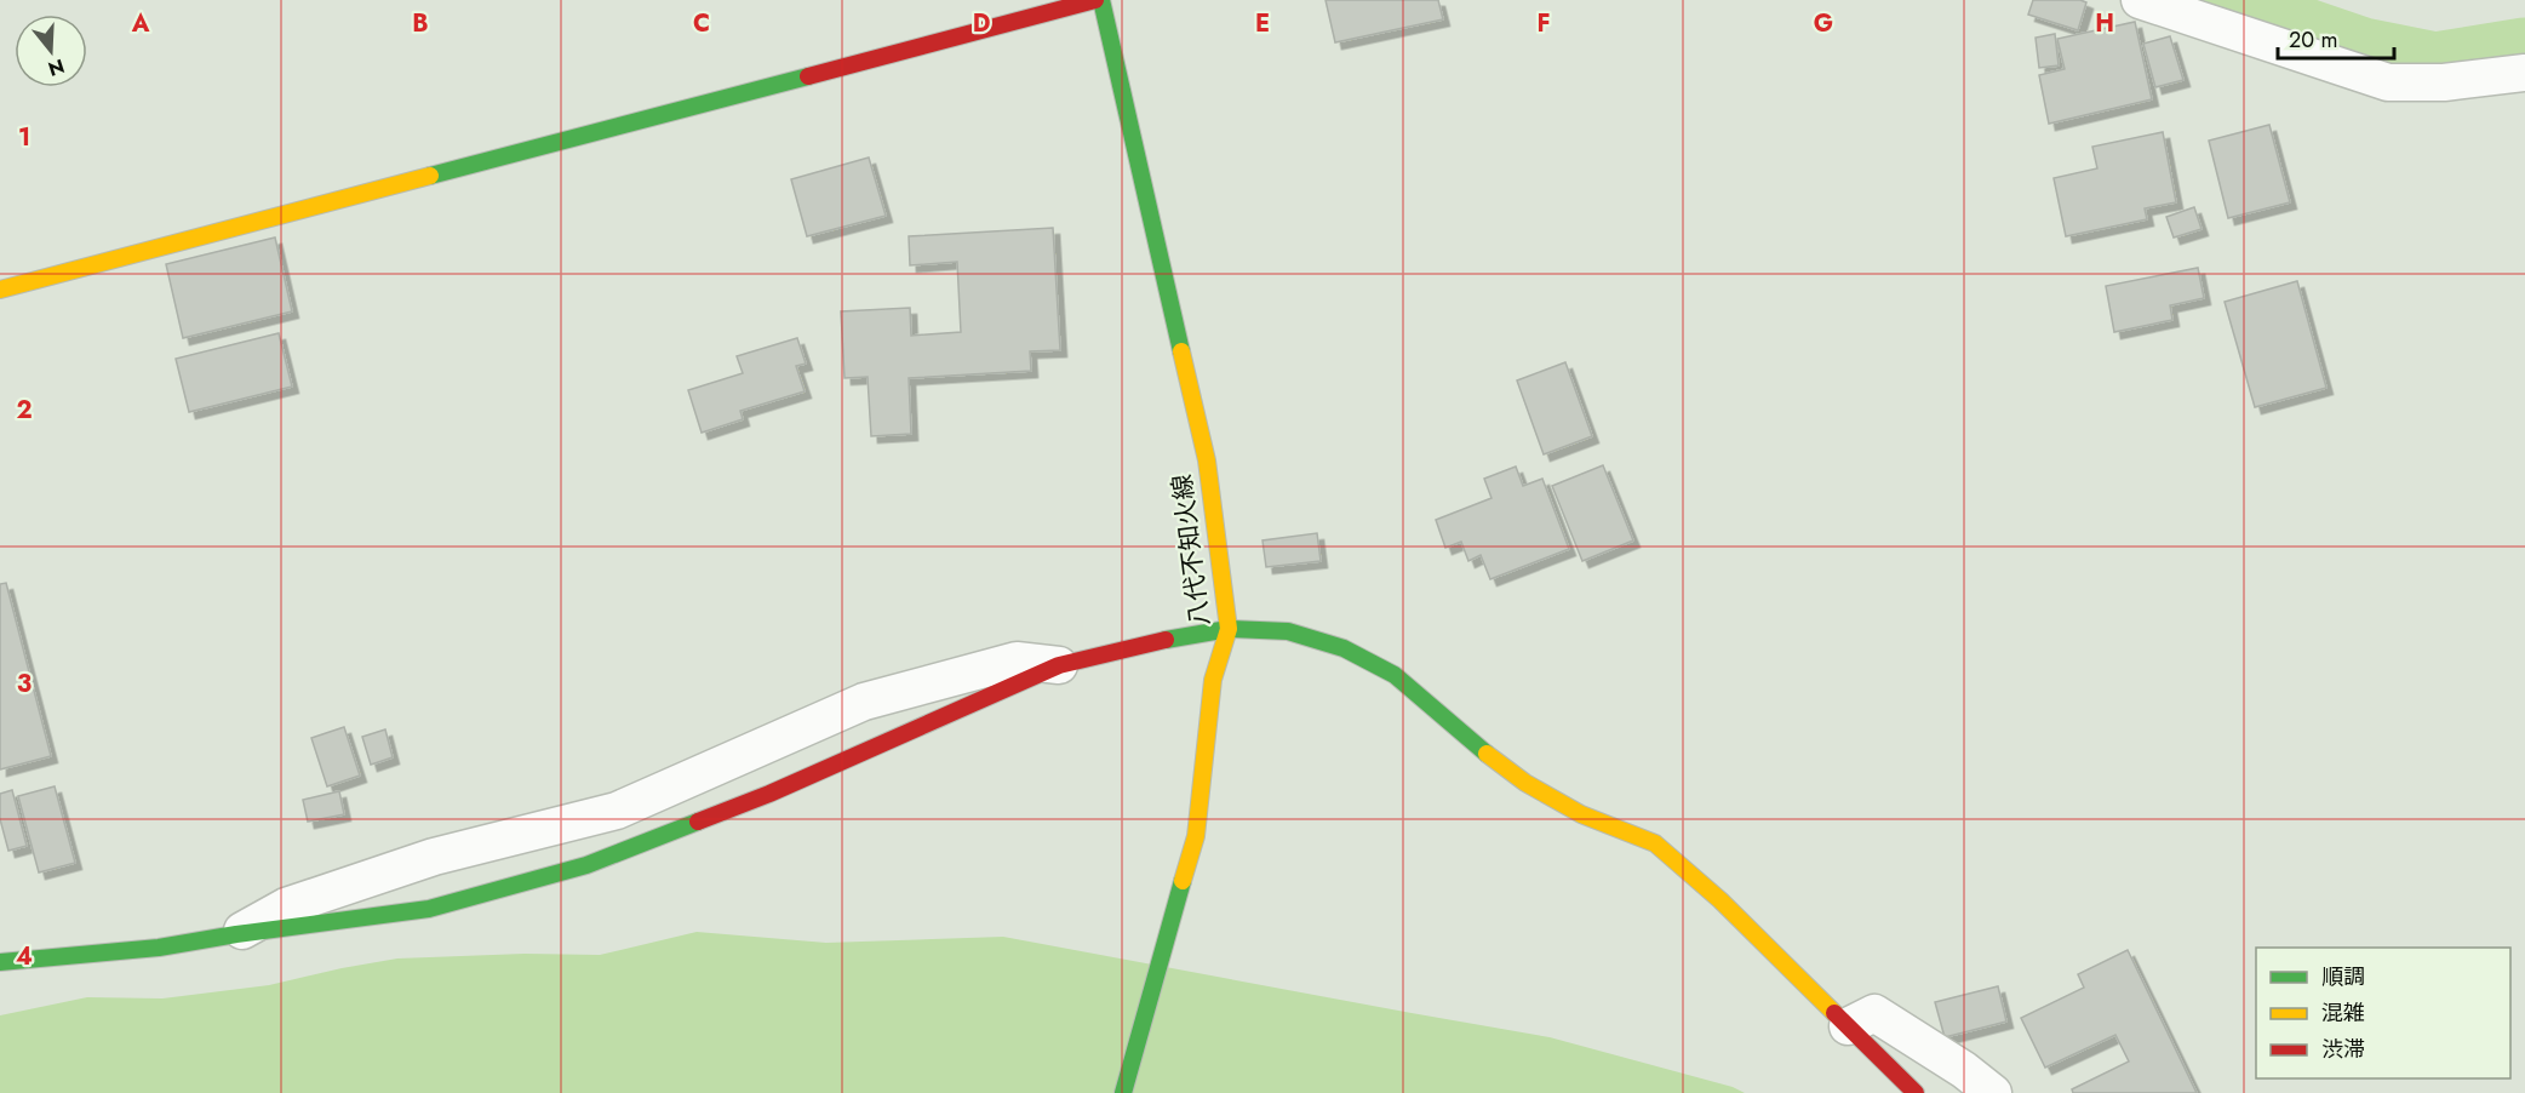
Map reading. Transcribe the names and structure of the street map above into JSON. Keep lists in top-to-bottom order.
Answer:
{
  "streets": {
    "street": ["八代不知火線"]
  },
  "legend": ["順調", "混雑", "渋滞"],
  "scale_bar": "20 m",
  "north": "bottom",
  "grid": {
    "columns": [
      "A",
      "B",
      "C",
      "D",
      "E",
      "F",
      "G",
      "H"
    ],
    "rows": [
      "1",
      "2",
      "3",
      "4"
    ]
  }
}
